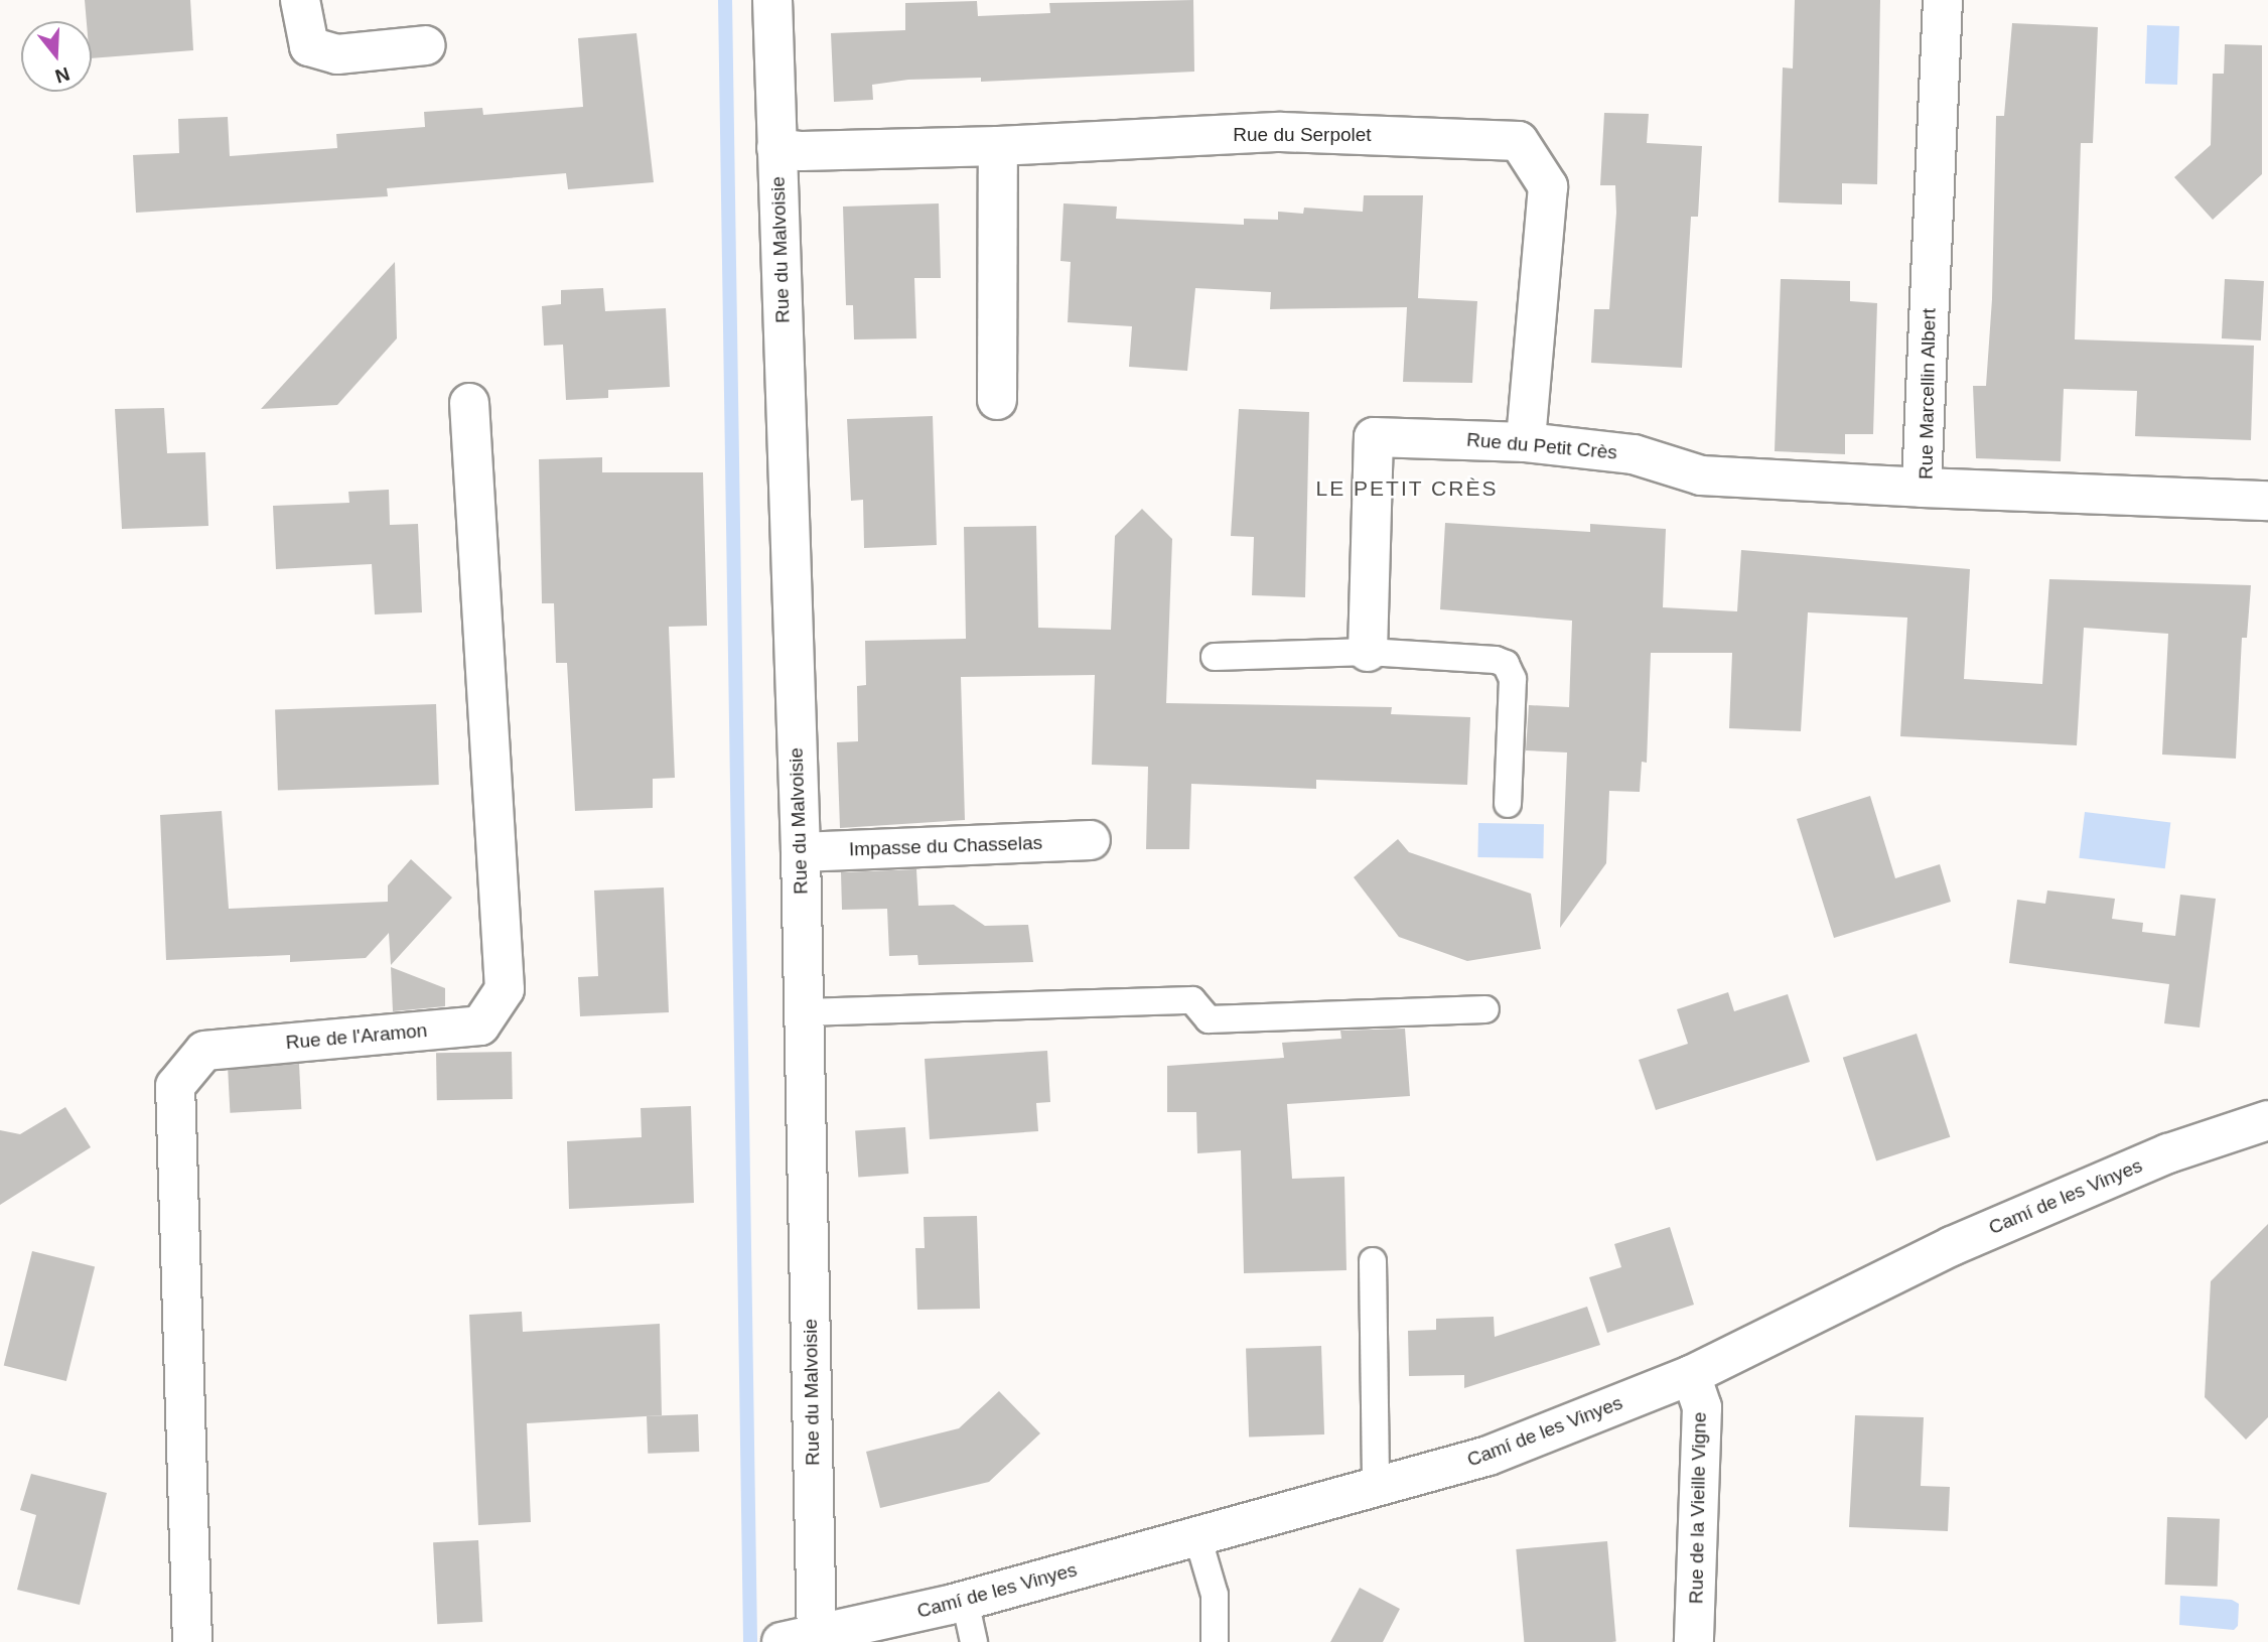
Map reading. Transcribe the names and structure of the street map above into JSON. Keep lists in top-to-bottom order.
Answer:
{
  "streets": {
    "street": [
      "Rue du Serpolet",
      "Rue du Malvoisie",
      "Rue Marcellin Albert",
      "Rue du Petit Crès",
      "Impasse du Chasselas",
      "Rue de l'Aramon",
      "Camí de les Vinyes",
      "Rue de la Vieille Vigne"
    ]
  },
  "crossings": [
    ["Rue du Serpolet", "Rue du Malvoisie"],
    ["Rue du Serpolet", "Rue du Petit Crès"],
    ["Rue du Malvoisie", "Impasse du Chasselas"],
    ["Rue du Malvoisie", "Camí de les Vinyes"],
    ["Rue Marcellin Albert", "Rue du Petit Crès"],
    ["Camí de les Vinyes", "Rue de la Vieille Vigne"]
  ],
  "districts": ["LE PETIT CRÈS"],
  "north": "bottom"
}
